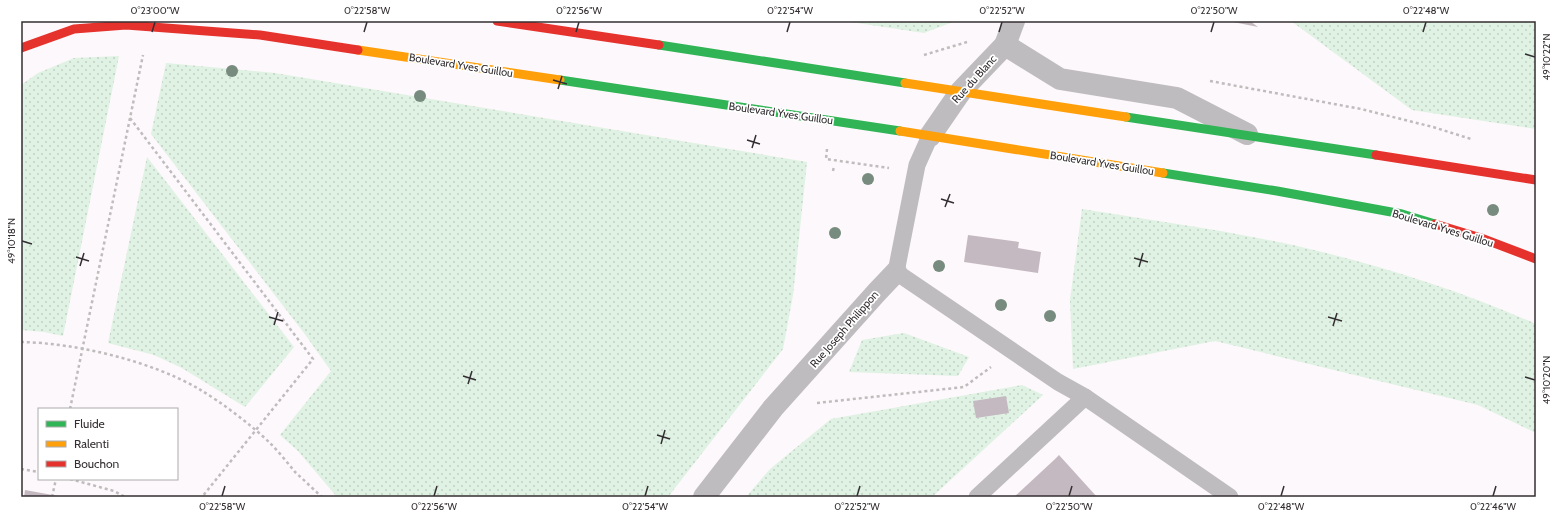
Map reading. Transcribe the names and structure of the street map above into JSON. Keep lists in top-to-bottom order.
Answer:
{
  "streets": {
    "main road": ["Boulevard Yves Guillou"],
    "street": ["Rue du Blanc", "Rue Joseph Philippon"]
  },
  "crossings": [
    ["Boulevard Yves Guillou", "Rue du Blanc"]
  ],
  "legend": ["Fluide", "Ralenti", "Bouchon"],
  "coordinates": [
    "0°23'00\"W",
    "0°22'58\"W",
    "0°22'56\"W",
    "0°22'54\"W",
    "0°22'52\"W",
    "0°22'50\"W",
    "0°22'48\"W",
    "49°10'22\"N",
    "49°10'18\"N",
    "49°10'20\"N",
    "0°22'46\"W"
  ]
}
